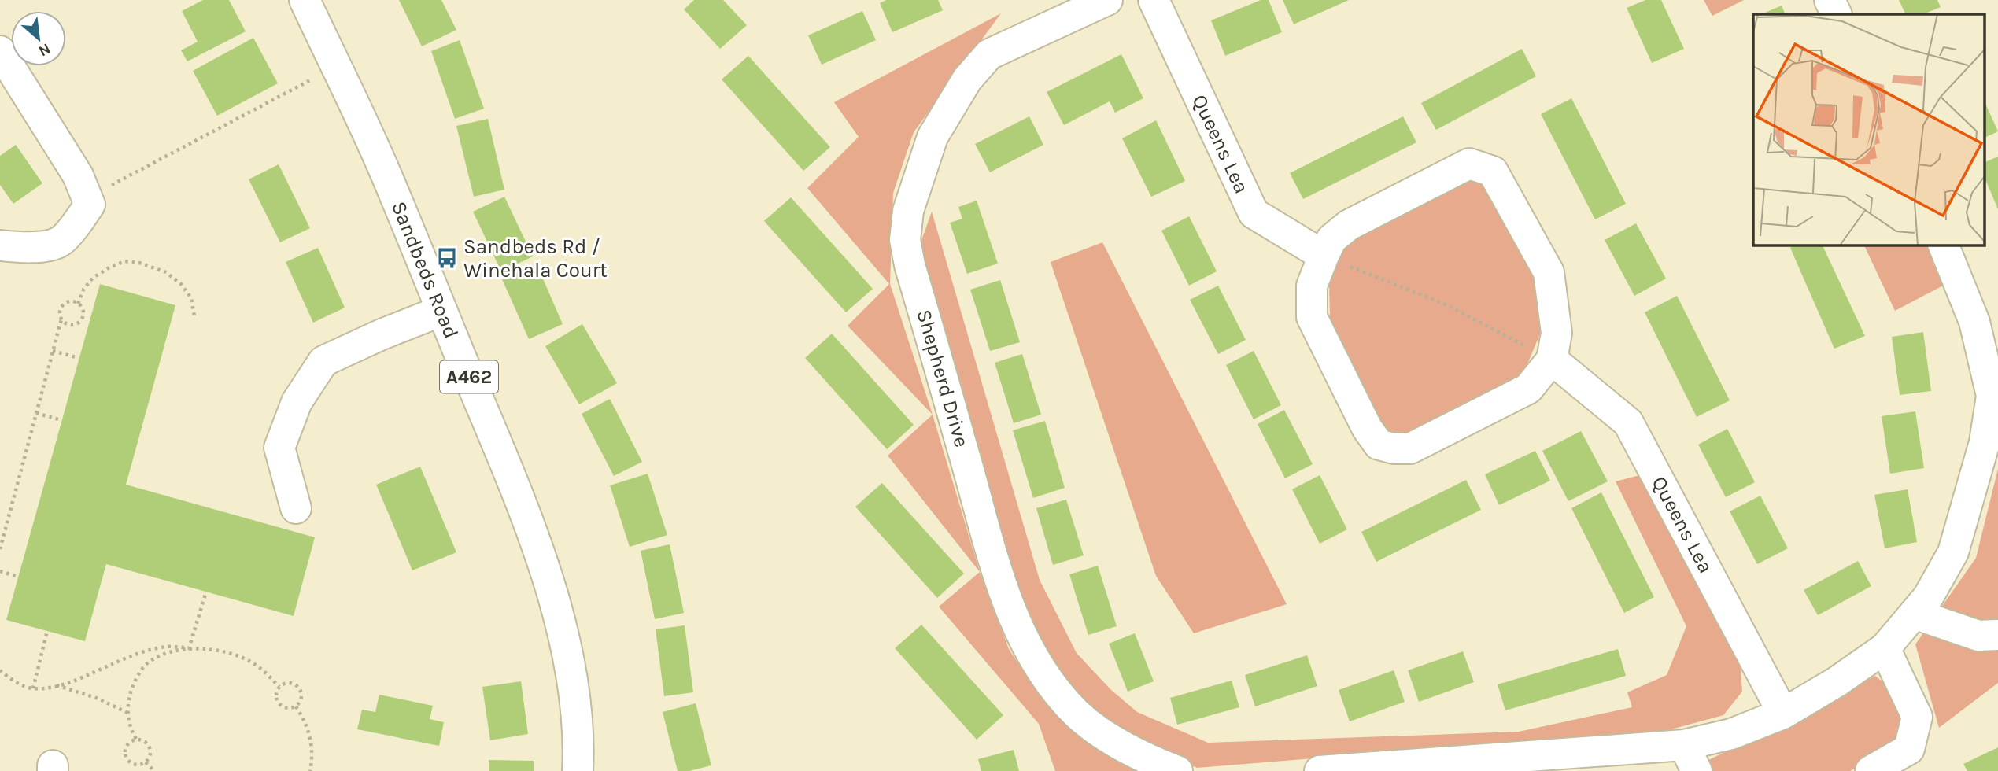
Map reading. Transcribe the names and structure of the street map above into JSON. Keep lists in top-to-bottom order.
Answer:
{
  "streets": {
    "street": [
      "Queens Lea",
      "Sandbeds Road",
      "A462",
      "Shepherd Drive"
    ]
  },
  "places": {
    "bus stop": ["Sandbeds Rd / Winehala Court"]
  },
  "north": "bottom right"
}
